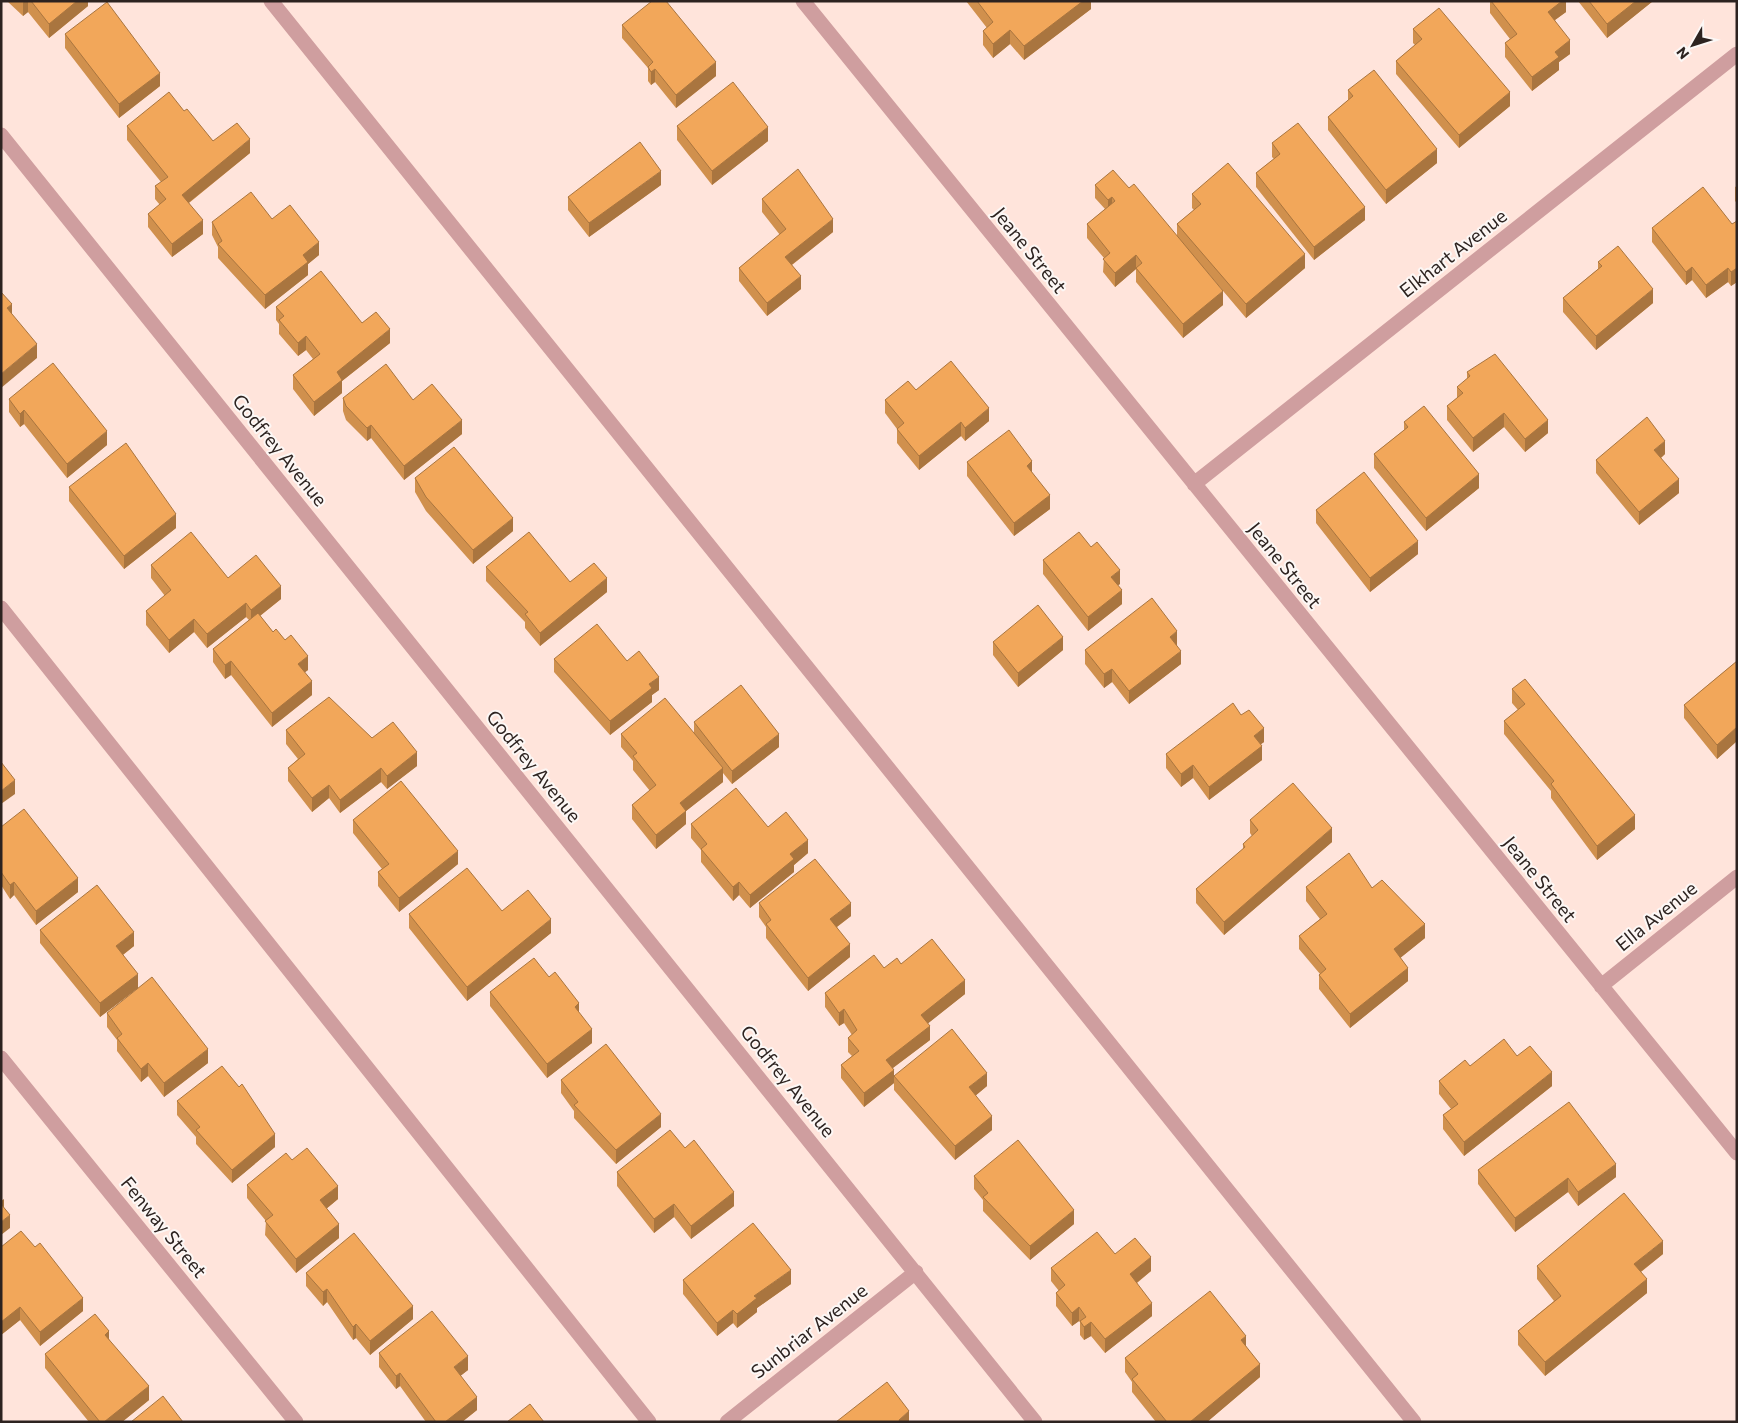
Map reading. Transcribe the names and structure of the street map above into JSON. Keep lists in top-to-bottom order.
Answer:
{
  "streets": {
    "street": [
      "Jeane Street",
      "Elkhart Avenue",
      "Godfrey Avenue",
      "Ella Avenue",
      "Fenway Street",
      "Sunbriar Avenue"
    ]
  },
  "crossings": [
    ["Jeane Street", "Elkhart Avenue"],
    ["Jeane Street", "Ella Avenue"],
    ["Godfrey Avenue", "Sunbriar Avenue"]
  ],
  "north": "bottom left"
}
